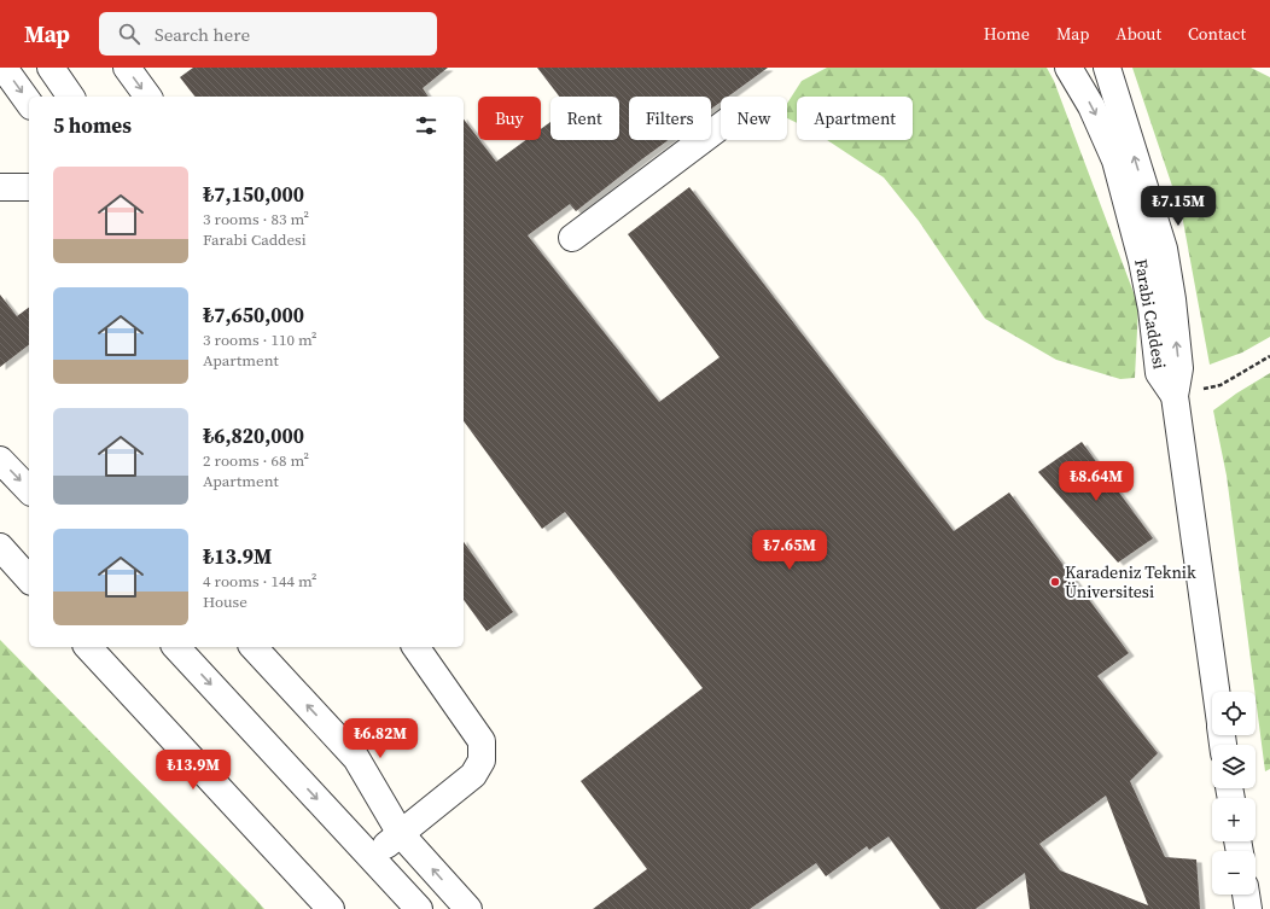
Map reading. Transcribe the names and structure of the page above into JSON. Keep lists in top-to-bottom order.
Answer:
{
  "streets": {
    "street": ["Farabi Caddesi"]
  },
  "places": ["Karadeniz Teknik Üniversitesi"],
  "page": {
    "header": "Map",
    "search": "Search here",
    "nav": [
      "Home",
      "Map",
      "About",
      "Contact"
    ],
    "chip": [
      "Buy",
      "Rent",
      "Filters",
      "New",
      "Apartment"
    ],
    "heading": "5 homes",
    "list": [
      {
        "name": "₺7,150,000",
        "note": "3 rooms · 83 m² · Farabi Caddesi"
      },
      {
        "name": "₺7,650,000",
        "note": "3 rooms · 110 m² · Apartment"
      },
      {
        "name": "₺6,820,000",
        "note": "2 rooms · 68 m² · Apartment"
      },
      {
        "name": "₺13.9M",
        "note": "4 rooms · 144 m² · House"
      }
    ],
    "price": [
      "₺7.15M",
      "₺8.64M",
      "₺7.65M",
      "₺6.82M",
      "₺13.9M"
    ],
    "map_buttons": ["+", "−"]
  }
}
